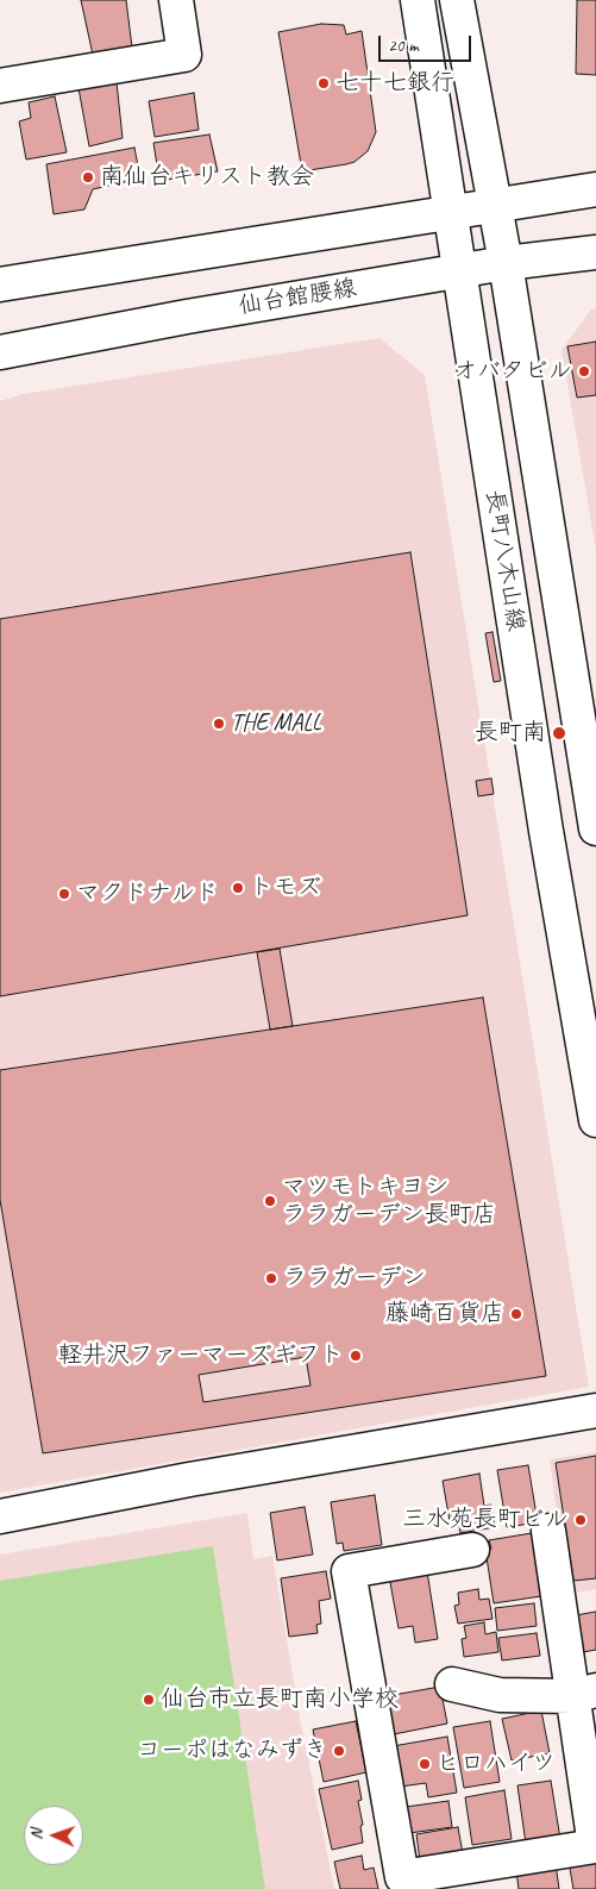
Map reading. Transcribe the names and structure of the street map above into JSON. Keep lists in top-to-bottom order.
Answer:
{
  "streets": {
    "street": ["仙台館腰線", "長町八木山線"]
  },
  "crossings": [
    ["仙台館腰線", "長町八木山線"]
  ],
  "places": [
    "七十七銀行",
    "南仙台キリスト教会",
    "オバタビル",
    "THE MALL",
    "長町南",
    "トモズ",
    "マクドナルド",
    "マツモトキヨシ ララガーデン長町店",
    "ララガーデン",
    "藤崎百貨店",
    "軽井沢ファーマーズギフト",
    "三水苑長町ビル",
    "仙台市立長町南小学校",
    "コーポはなみずき",
    "ヒロハイツ"
  ],
  "scale_bar": "20 m",
  "north": "left"
}
